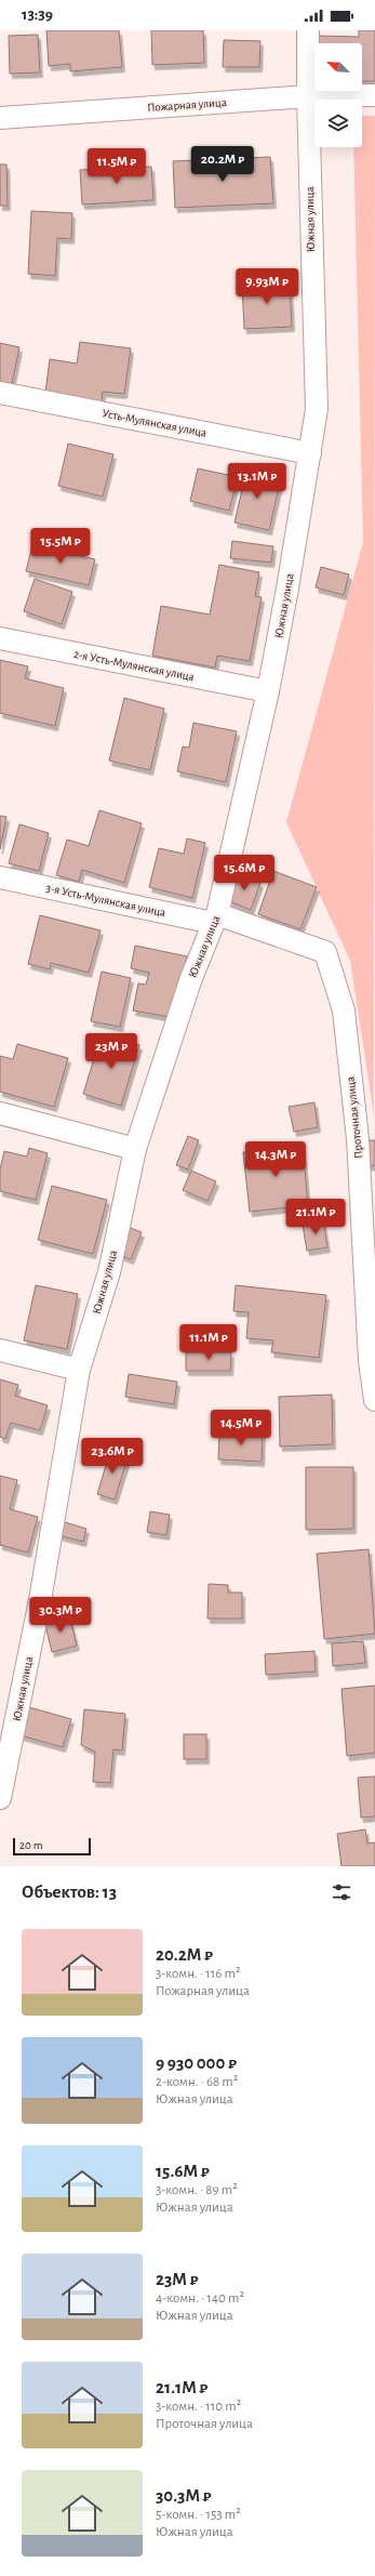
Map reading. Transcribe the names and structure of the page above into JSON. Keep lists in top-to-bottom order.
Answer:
{
  "streets": {
    "street": [
      "Пожарная улица",
      "Южная улица",
      "Усть-Мулянская улица",
      "2-я Усть-Мулянская улица",
      "3-я Усть-Мулянская улица",
      "Проточная улица"
    ]
  },
  "crossings": [
    ["Пожарная улица", "Южная улица"],
    ["Южная улица", "Усть-Мулянская улица"],
    ["Южная улица", "2-я Усть-Мулянская улица"],
    ["Южная улица", "3-я Усть-Мулянская улица"],
    ["Южная улица", "Проточная улица"],
    ["3-я Усть-Мулянская улица", "Проточная улица"]
  ],
  "scale_bar": "20 m",
  "north": "top left",
  "page": {
    "status": "13:39",
    "price": [
      "20.2M ₽",
      "11.5M ₽",
      "9.93M ₽",
      "13.1M ₽",
      "15.5M ₽",
      "15.6M ₽",
      "23M ₽",
      "14.3M ₽",
      "21.1M ₽",
      "11.1M ₽",
      "14.5M ₽",
      "23.6M ₽",
      "30.3M ₽"
    ],
    "scale": "20 m",
    "heading": "Объектов: 13",
    "list": [
      {
        "name": "20.2M ₽",
        "note": "3-комн. · 116 m² · Пожарная улица"
      },
      {
        "name": "9 930 000 ₽",
        "note": "2-комн. · 68 m² · Южная улица"
      },
      {
        "name": "15.6M ₽",
        "note": "3-комн. · 89 m² · Южная улица"
      },
      {
        "name": "23M ₽",
        "note": "4-комн. · 140 m² · Южная улица"
      },
      {
        "name": "21.1M ₽",
        "note": "3-комн. · 110 m² · Проточная улица"
      },
      {
        "name": "30.3M ₽",
        "note": "5-комн. · 153 m² · Южная улица"
      }
    ]
  }
}
